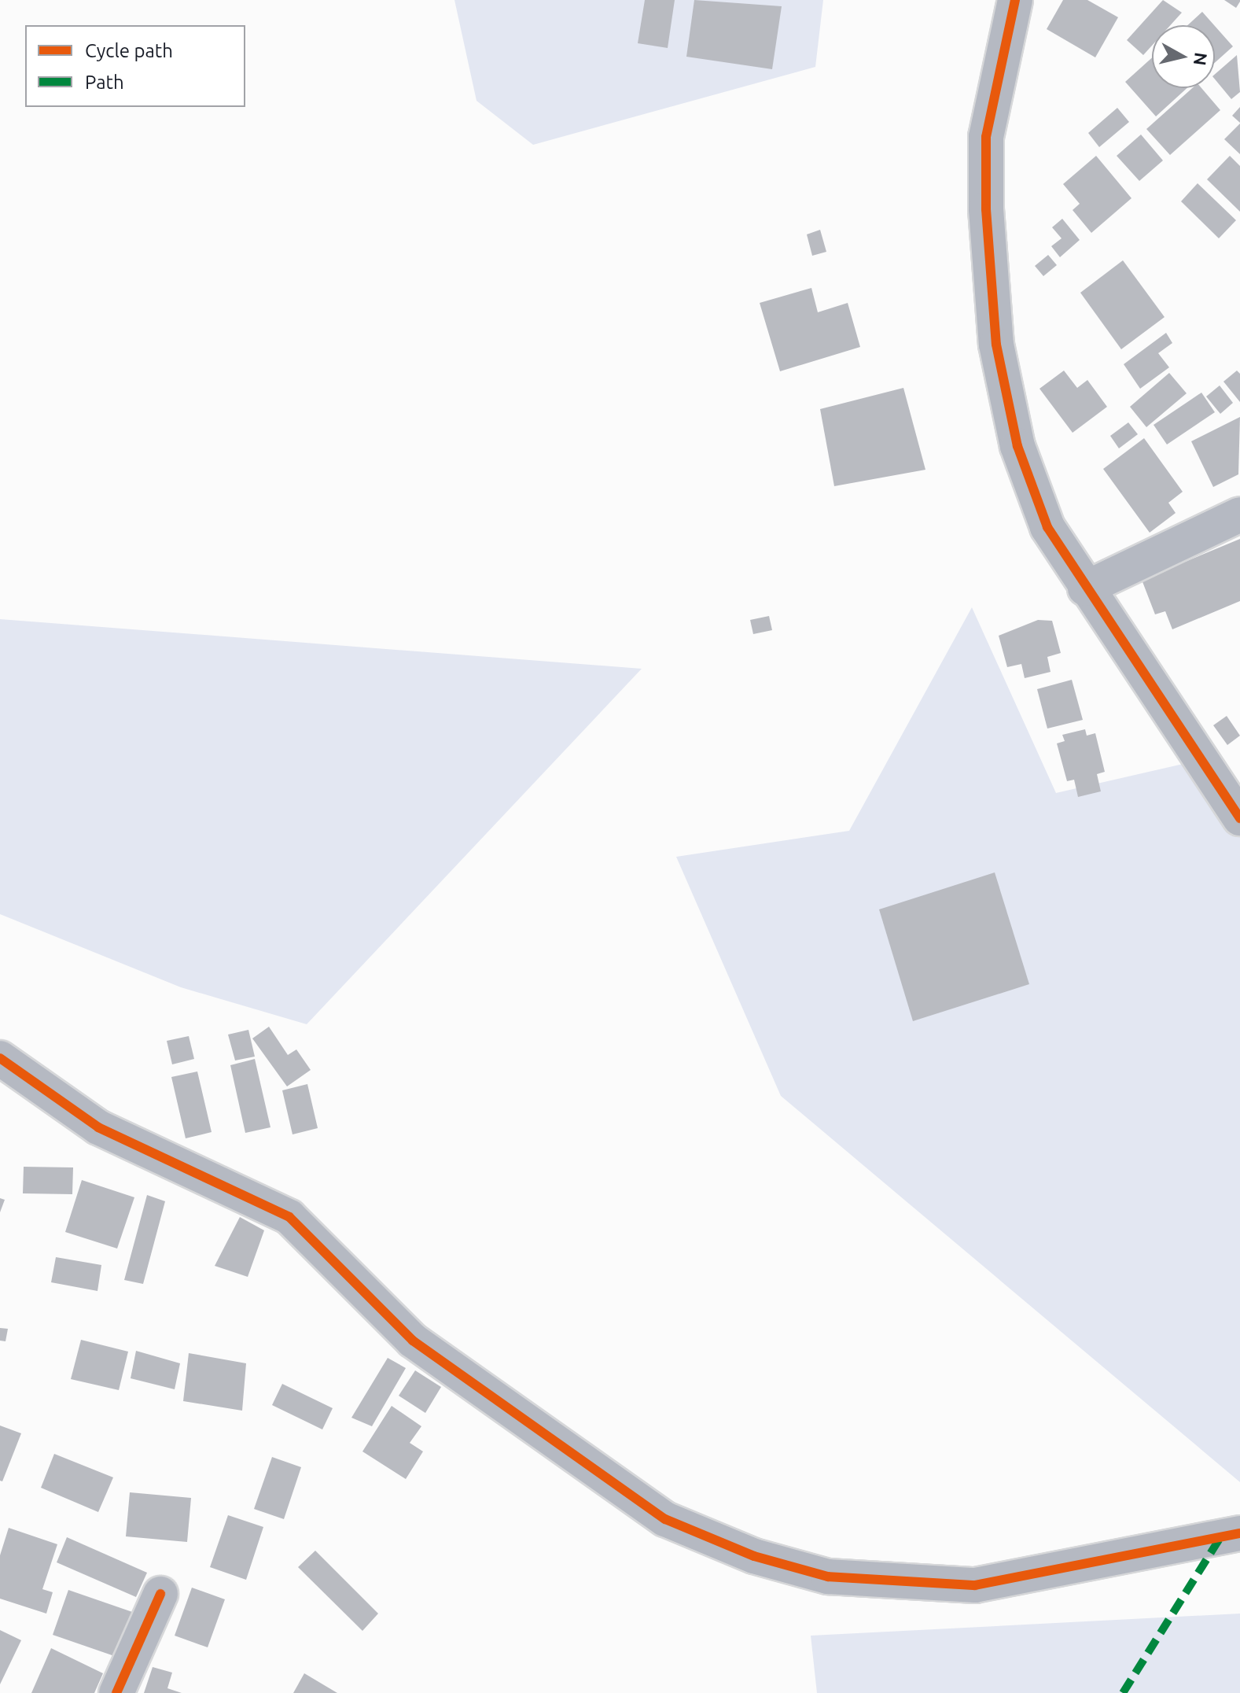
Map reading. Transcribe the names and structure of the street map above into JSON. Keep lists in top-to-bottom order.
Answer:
{
  "legend": ["Cycle path", "Path"],
  "north": "right"
}
